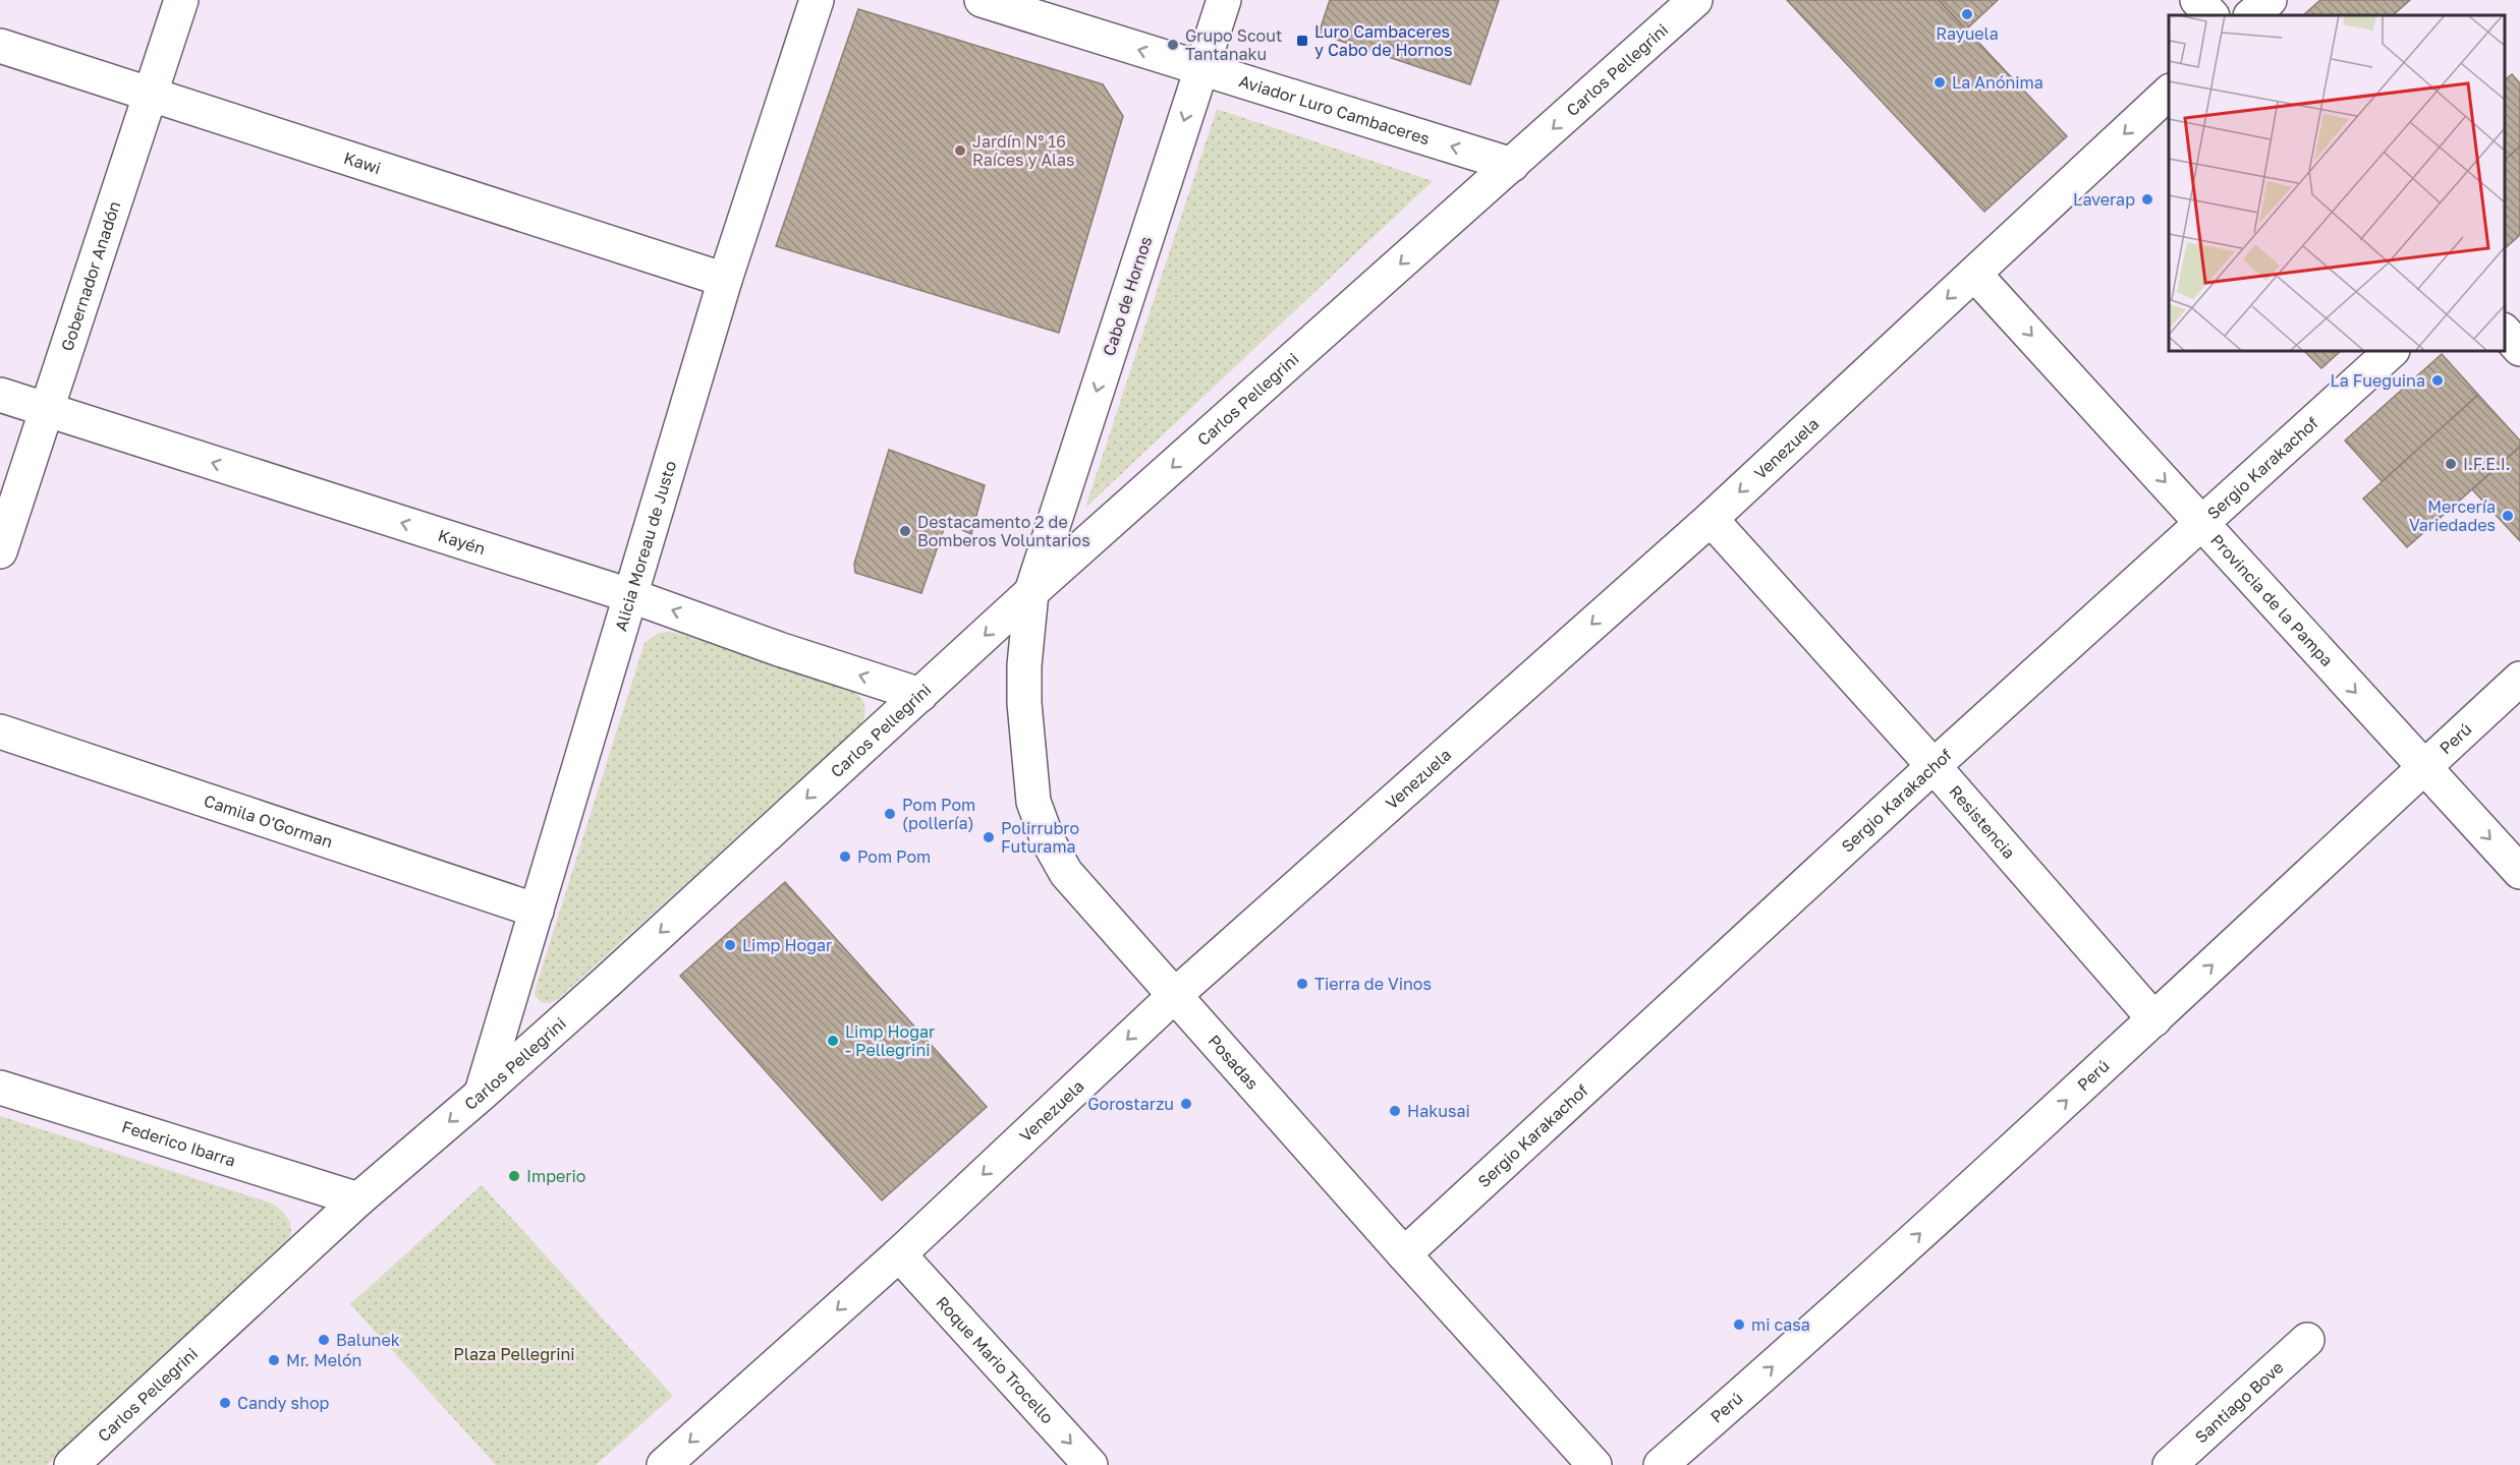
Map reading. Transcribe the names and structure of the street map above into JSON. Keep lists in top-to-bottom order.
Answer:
{
  "streets": {
    "street": [
      "Carlos Pellegrini",
      "Aviador Luro Cambaceres",
      "Kawi",
      "Gobernador Anadón",
      "Cabo de Hornos",
      "Venezuela",
      "Sergio Karakachof",
      "Kayén",
      "Alicia Moreau de Justo",
      "Provincia de la Pampa",
      "Perú",
      "Camila O'Gorman",
      "Resistencia",
      "Posadas",
      "Federico Ibarra",
      "Roque Mario Trocello",
      "Santiago Bove"
    ]
  },
  "crossings": [
    ["Carlos Pellegrini", "Aviador Luro Cambaceres"],
    ["Carlos Pellegrini", "Cabo de Hornos"],
    ["Carlos Pellegrini", "Kayén"],
    ["Carlos Pellegrini", "Alicia Moreau de Justo"],
    ["Carlos Pellegrini", "Posadas"],
    ["Carlos Pellegrini", "Federico Ibarra"],
    ["Aviador Luro Cambaceres", "Cabo de Hornos"],
    ["Kawi", "Gobernador Anadón"],
    ["Kawi", "Alicia Moreau de Justo"],
    ["Gobernador Anadón", "Kayén"],
    ["Cabo de Hornos", "Posadas"],
    ["Venezuela", "Provincia de la Pampa"],
    ["Venezuela", "Resistencia"],
    ["Venezuela", "Posadas"],
    ["Venezuela", "Roque Mario Trocello"],
    ["Sergio Karakachof", "Provincia de la Pampa"],
    ["Sergio Karakachof", "Resistencia"],
    ["Sergio Karakachof", "Posadas"],
    ["Kayén", "Alicia Moreau de Justo"],
    ["Alicia Moreau de Justo", "Camila O'Gorman"],
    ["Provincia de la Pampa", "Perú"],
    ["Perú", "Resistencia"]
  ],
  "one_way": [
    "Carlos Pellegrini",
    "Aviador Luro Cambaceres",
    "Cabo de Hornos",
    "Venezuela",
    "Kayén",
    "Provincia de la Pampa",
    "Perú",
    "Roque Mario Trocello"
  ],
  "parks": ["Plaza Pellegrini"],
  "places": {
    "other": [
      "Rayuela",
      "Grupo Scout Tantanaku",
      "La Anónima",
      "Jardín N° 16 Raíces y Alas",
      "Laverap",
      "La Fueguina",
      "I.F.E.I.",
      "Mercería Variedades",
      "Destacamento 2 de Bomberos Voluntarios",
      "Pom Pom (pollería)",
      "Polirrubro Futurama",
      "Pom Pom",
      "Limp Hogar",
      "Tierra de Vinos",
      "Limp Hogar - Pellegrini",
      "Gorostarzu",
      "Hakusai",
      "Imperio",
      "mi casa",
      "Balunek",
      "Mr. Melón",
      "Candy shop"
    ],
    "transit": ["Luro Cambaceres y Cabo de Hornos"]
  }
}
